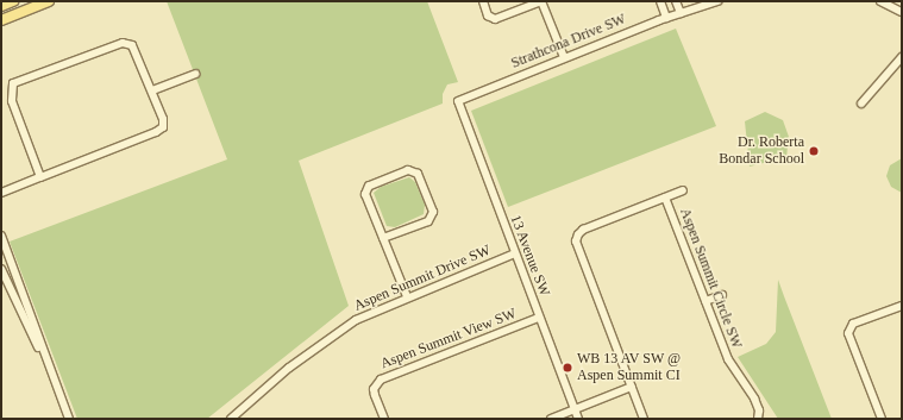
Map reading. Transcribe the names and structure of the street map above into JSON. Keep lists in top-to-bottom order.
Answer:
{
  "streets": {
    "street": [
      "Strathcona Drive SW",
      "13 Avenue SW",
      "Aspen Summit Drive SW",
      "Aspen Summit Circle SW",
      "Aspen Summit View SW"
    ]
  },
  "crossings": [
    ["Strathcona Drive SW", "13 Avenue SW"],
    ["13 Avenue SW", "Aspen Summit Drive SW"],
    ["13 Avenue SW", "Aspen Summit View SW"]
  ],
  "places": ["Dr. Roberta Bondar School", "WB 13 AV SW @ Aspen Summit CI"]
}
